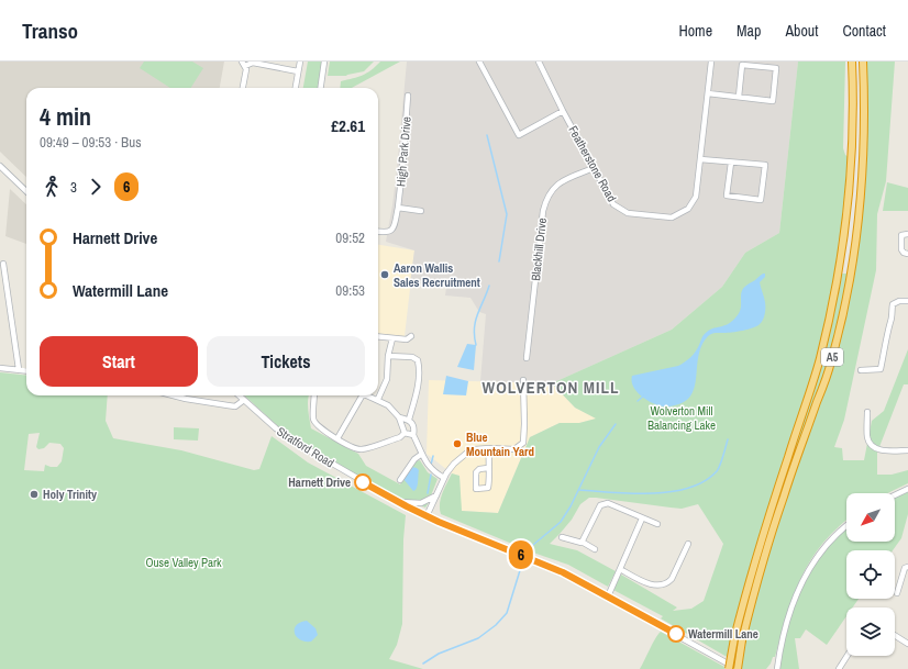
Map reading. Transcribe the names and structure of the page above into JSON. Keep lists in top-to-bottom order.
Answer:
{
  "streets": {
    "highway": ["A5"],
    "street": [
      "High Park Drive",
      "Featherstone Road",
      "Blackhill Drive",
      "Stratford Road"
    ]
  },
  "crossings": [
    ["Featherstone Road", "Blackhill Drive"],
    ["A5", "Stratford Road"]
  ],
  "districts": ["WOLVERTON MILL"],
  "parks": ["Wolverton Mill Balancing Lake", "Ouse Valley Park"],
  "places": [
    "Aaron Wallis Sales Recruitment",
    "Blue Mountain Yard",
    "Harnett Drive",
    "Holy Trinity",
    "Watermill Lane"
  ],
  "lines": ["bus line 6"],
  "north": "bottom left",
  "page": {
    "header": "Transo",
    "nav": [
      "Home",
      "Map",
      "About",
      "Contact"
    ],
    "on_map": "6",
    "heading": ["4 min", "09:49 – 09:53 · Bus", "£2.61"],
    "legs": ["3", "6"],
    "list": [
      {
        "name": "Harnett Drive",
        "value": "09:52"
      },
      {
        "name": "Watermill Lane",
        "value": "09:53"
      }
    ],
    "buttons": ["Start", "Tickets"]
  }
}
